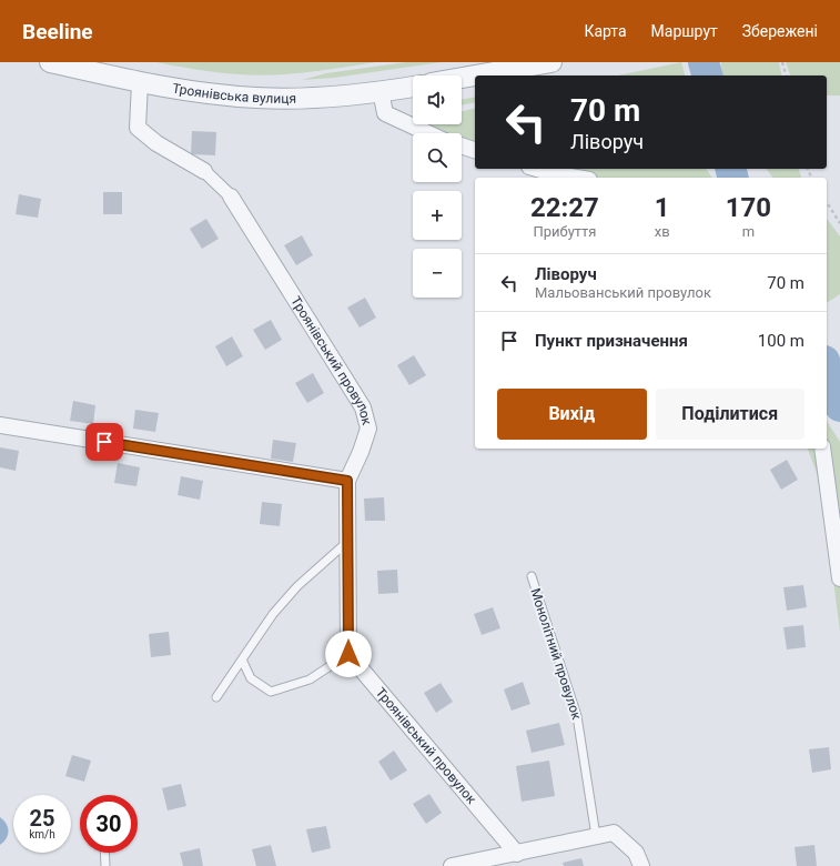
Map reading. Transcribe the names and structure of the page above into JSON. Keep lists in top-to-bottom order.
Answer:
{
  "streets": {
    "street": ["Троянівська вулиця", "Троянівський провулок"],
    "lane": ["Монолітний провулок"]
  },
  "crossings": [
    ["Троянівська вулиця", "Троянівський провулок"]
  ],
  "page": {
    "header": "Beeline",
    "nav": ["Карта", "Маршрут", "Збережені"],
    "map_buttons": ["+", "−"],
    "turn": ["70 m", "Ліворуч"],
    "eta": [
      "22:27",
      "Прибуття",
      "1",
      "хв",
      "170",
      "m"
    ],
    "list": [
      {
        "name": "Ліворуч",
        "note": "Мальованський провулок",
        "value": "70 m"
      },
      {
        "name": "Пункт призначення",
        "value": "100 m"
      }
    ],
    "buttons": ["Вихід", "Поділитися"],
    "speed": "25 km/h",
    "limit": "30"
  }
}
